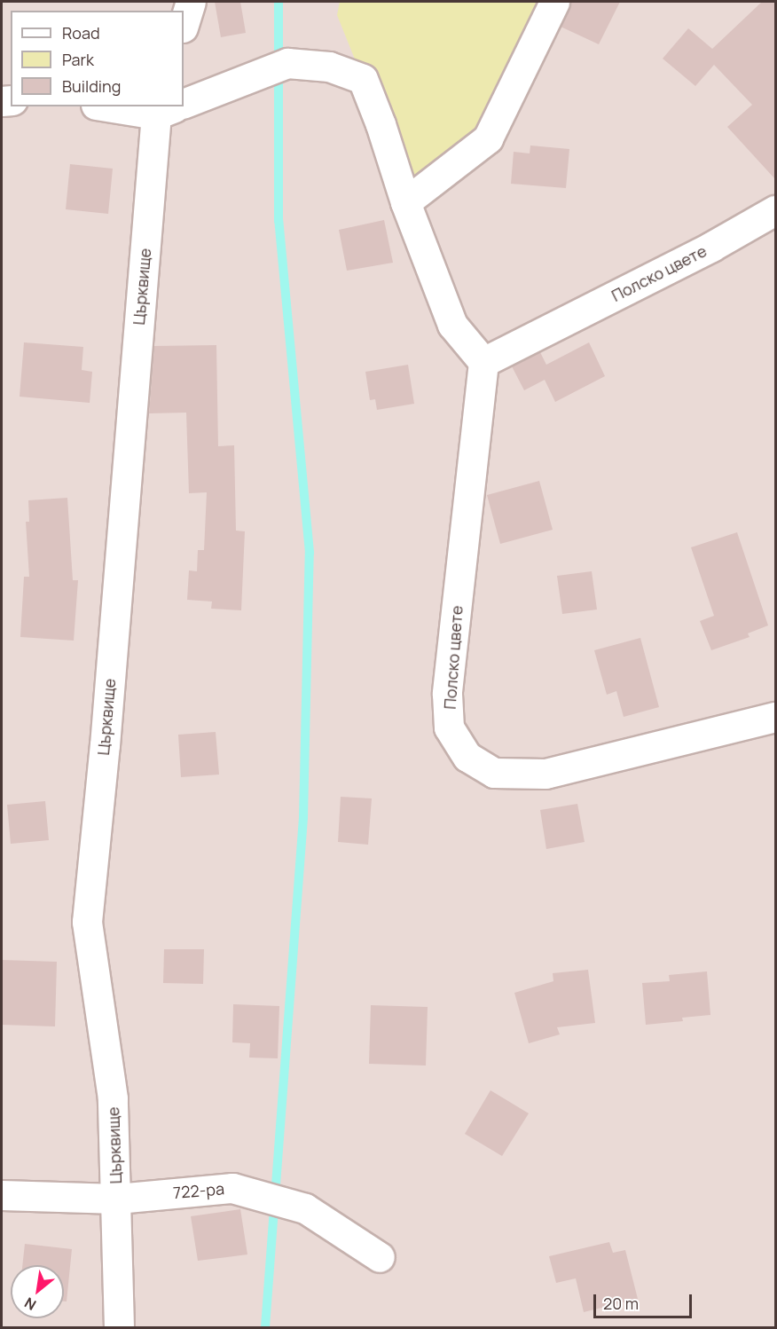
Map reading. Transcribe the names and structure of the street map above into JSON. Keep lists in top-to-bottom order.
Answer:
{
  "streets": {
    "street": ["Полско цвете", "Църквище", "722-ра"]
  },
  "crossings": [
    ["Църквище", "722-ра"]
  ],
  "legend": ["Road", "Park", "Building"],
  "scale_bar": "20 m",
  "north": "bottom left"
}
